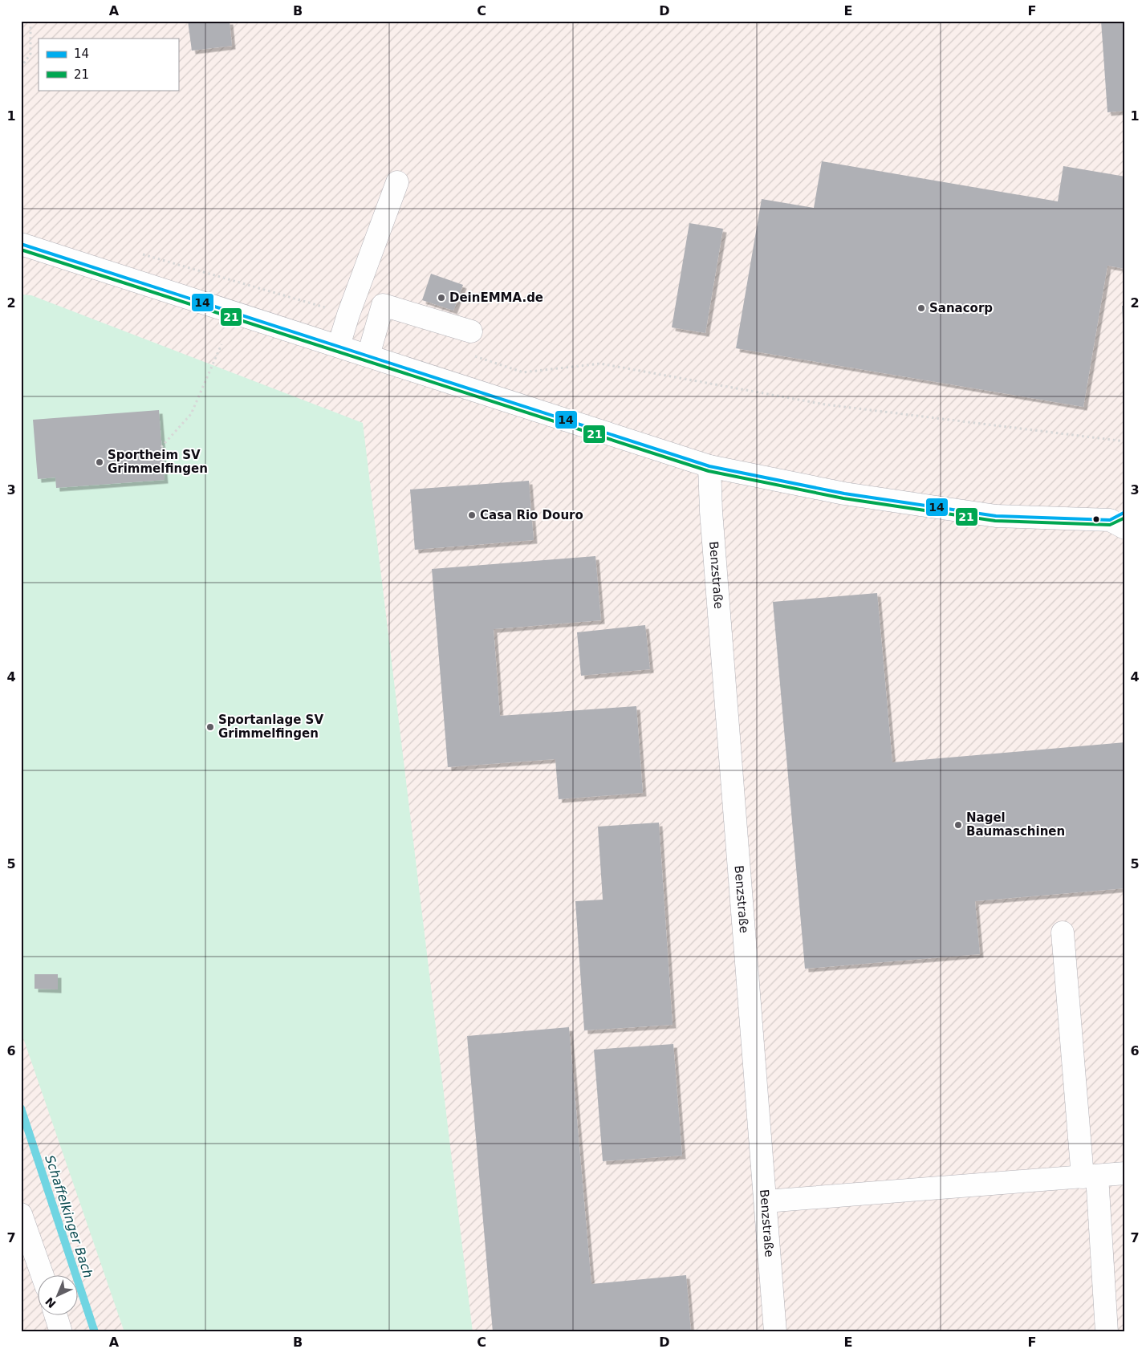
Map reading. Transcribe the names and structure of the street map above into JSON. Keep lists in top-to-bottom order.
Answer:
{
  "streets": {
    "street": ["Benzstraße"]
  },
  "water": ["Schaffelkinger Bach"],
  "places": [
    "DeinEMMA.de",
    "Sanacorp",
    "Sportheim SV Grimmelfingen",
    "Casa Rio Douro",
    "Sportanlage SV Grimmelfingen",
    "Nagel Baumaschinen"
  ],
  "lines": ["transit line 14", "transit line 21"],
  "legend": ["14", "21"],
  "north": "bottom left",
  "grid": {
    "columns": [
      "A",
      "B",
      "C",
      "D",
      "E",
      "F"
    ],
    "rows": [
      "1",
      "2",
      "3",
      "4",
      "5",
      "6",
      "7"
    ]
  }
}
